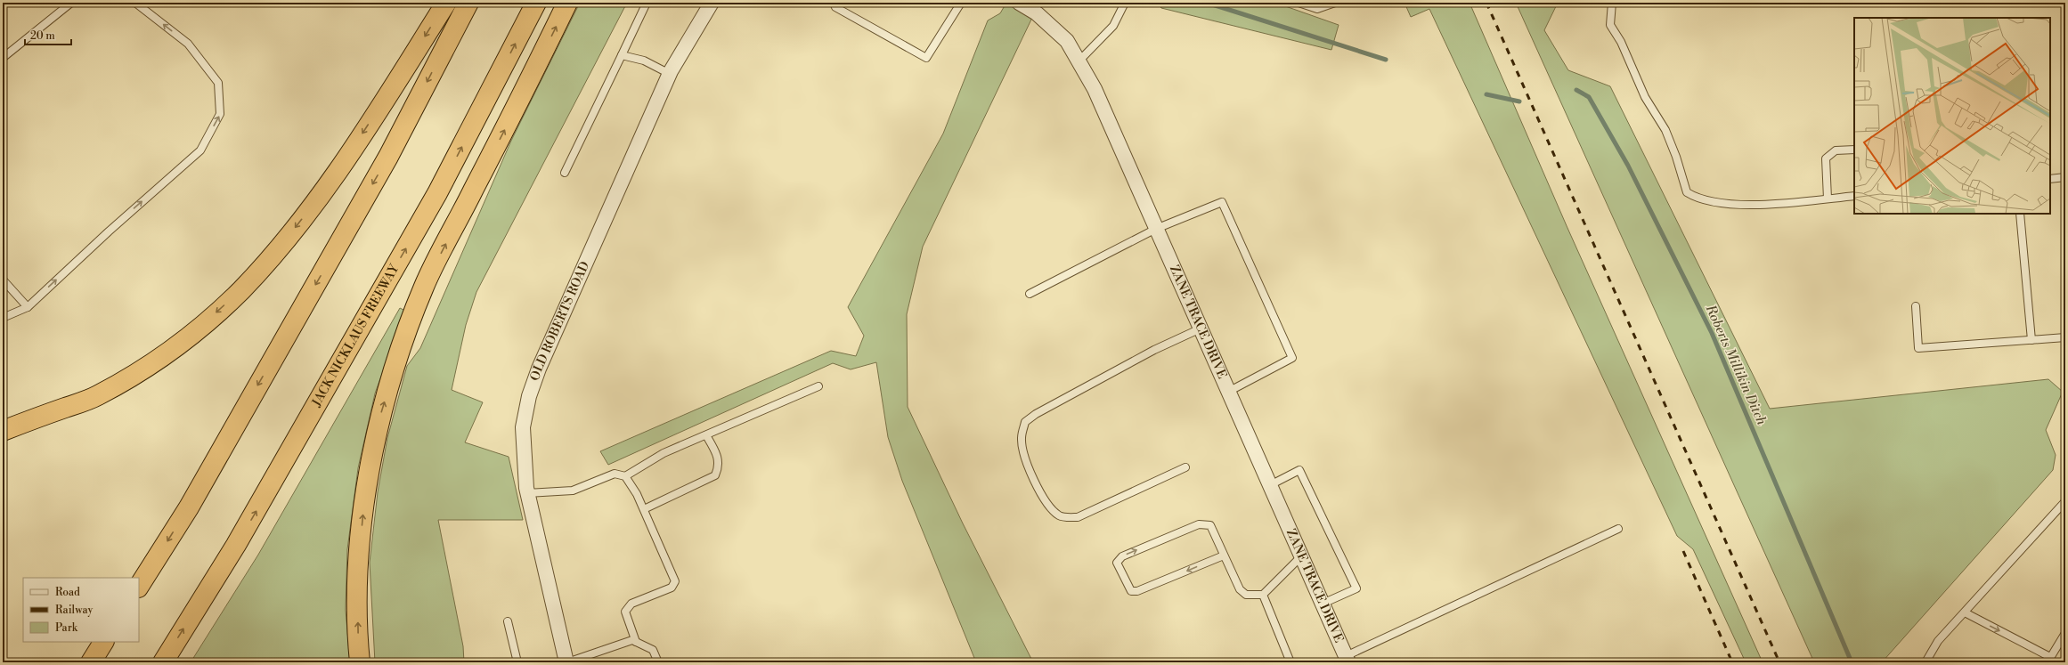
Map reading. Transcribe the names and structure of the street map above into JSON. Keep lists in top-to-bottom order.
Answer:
{
  "streets": {
    "highway": ["JACK NICKLAUS FREEWAY"],
    "street": ["OLD ROBERTS ROAD", "ZANE TRACE DRIVE"]
  },
  "water": ["Roberts Millikin Ditch"],
  "legend": ["Road", "Railway", "Park"],
  "scale_bar": "20 m"
}
